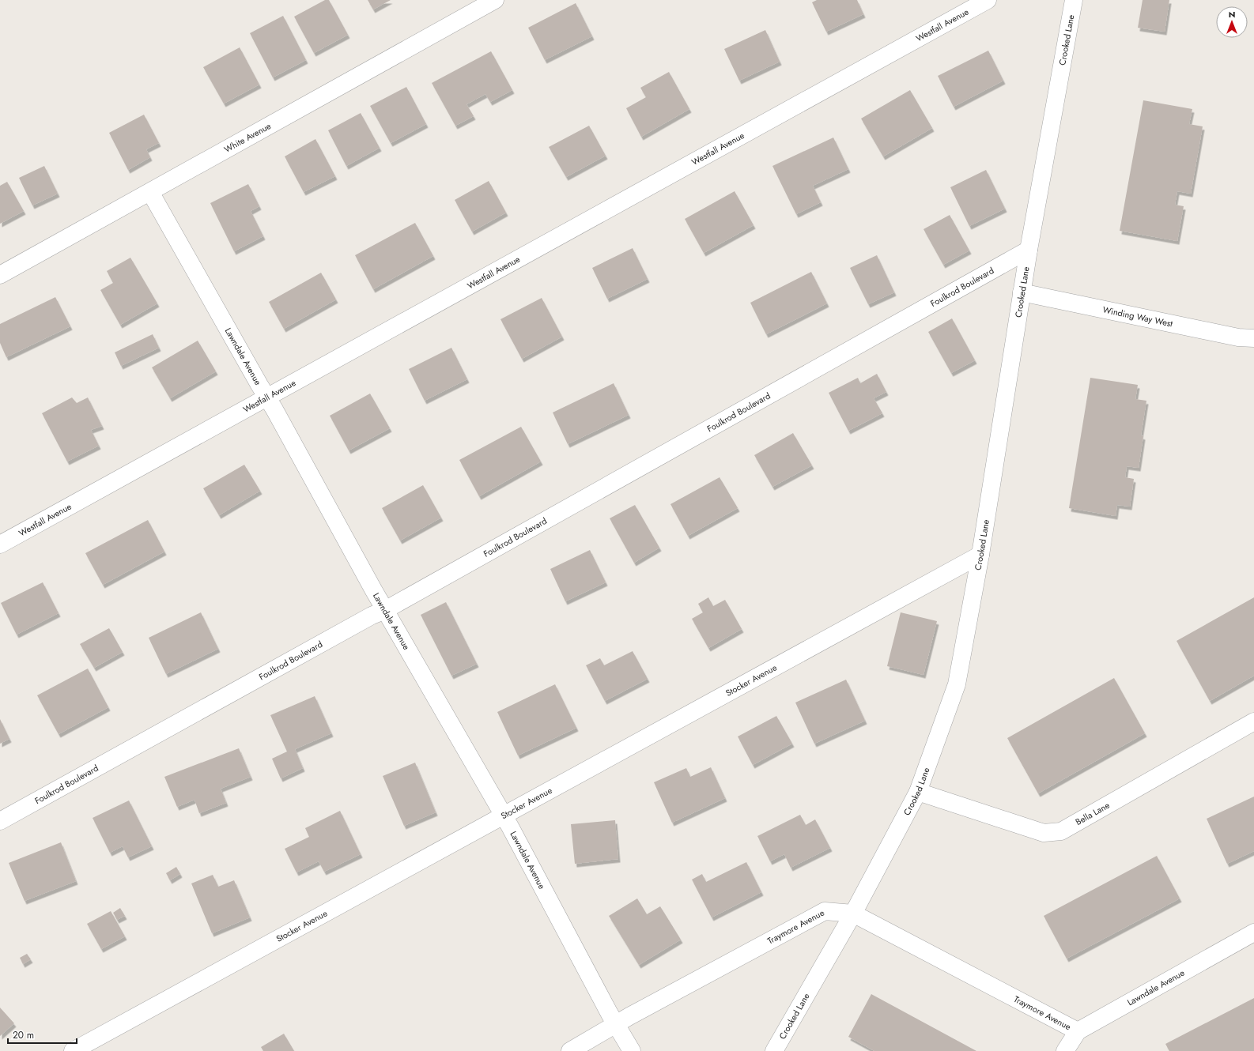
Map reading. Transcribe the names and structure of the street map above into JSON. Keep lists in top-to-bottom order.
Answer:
{
  "streets": {
    "street": [
      "Westfall Avenue",
      "Crooked Lane",
      "White Avenue",
      "Foulkrod Boulevard",
      "Winding Way West",
      "Lawndale Avenue",
      "Stocker Avenue",
      "Bella Lane",
      "Traymore Avenue"
    ]
  },
  "crossings": [
    ["Westfall Avenue", "Lawndale Avenue"],
    ["Crooked Lane", "Foulkrod Boulevard"],
    ["Crooked Lane", "Winding Way West"],
    ["Crooked Lane", "Stocker Avenue"],
    ["Crooked Lane", "Bella Lane"],
    ["Crooked Lane", "Traymore Avenue"],
    ["White Avenue", "Lawndale Avenue"],
    ["Foulkrod Boulevard", "Lawndale Avenue"],
    ["Lawndale Avenue", "Stocker Avenue"],
    ["Lawndale Avenue", "Traymore Avenue"]
  ],
  "scale_bar": "20 m",
  "north": "top"
}
